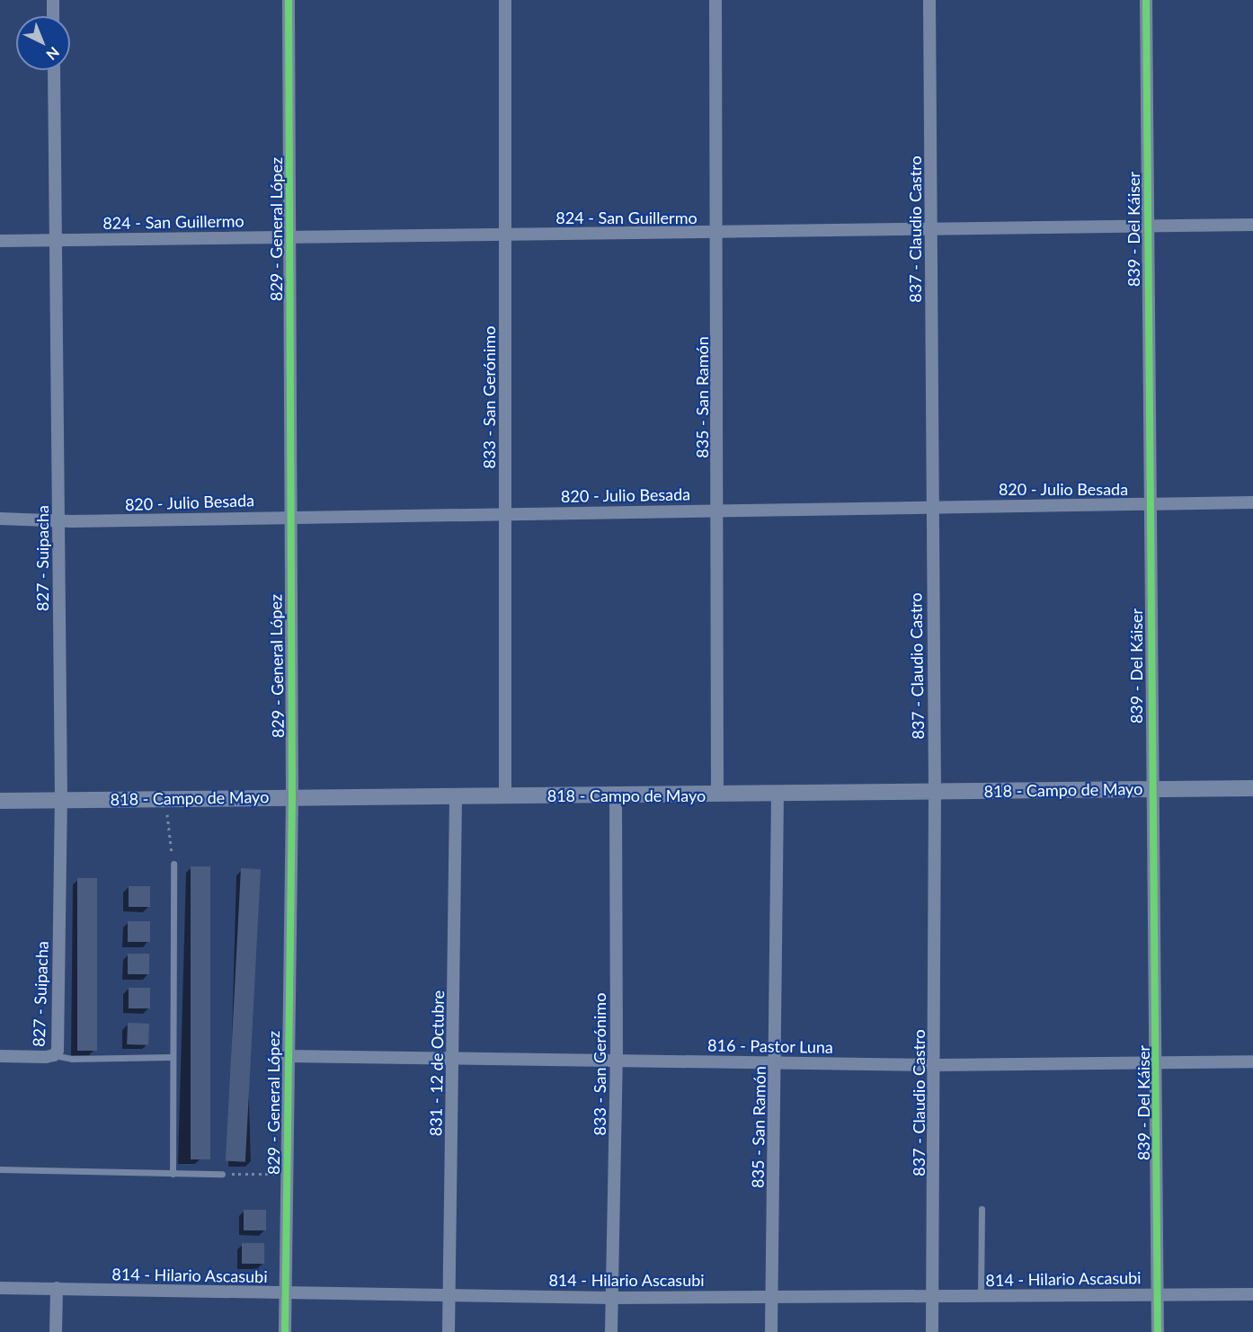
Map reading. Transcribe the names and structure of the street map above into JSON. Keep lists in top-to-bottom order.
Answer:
{
  "streets": {
    "street": [
      "824 - San Guillermo",
      "829 - General López",
      "837 - Claudio Castro",
      "839 - Del Káiser",
      "833 - San Gerónimo",
      "835 - San Ramón",
      "820 - Julio Besada",
      "827 - Suipacha",
      "818 - Campo de Mayo",
      "816 - Pastor Luna",
      "831 - 12 de Octubre",
      "814 - Hilario Ascasubi"
    ]
  },
  "crossings": [
    ["824 - San Guillermo", "829 - General López"],
    ["824 - San Guillermo", "837 - Claudio Castro"],
    ["824 - San Guillermo", "839 - Del Káiser"],
    ["824 - San Guillermo", "833 - San Gerónimo"],
    ["824 - San Guillermo", "835 - San Ramón"],
    ["824 - San Guillermo", "827 - Suipacha"],
    ["829 - General López", "820 - Julio Besada"],
    ["829 - General López", "818 - Campo de Mayo"],
    ["829 - General López", "816 - Pastor Luna"],
    ["829 - General López", "814 - Hilario Ascasubi"],
    ["837 - Claudio Castro", "820 - Julio Besada"],
    ["837 - Claudio Castro", "818 - Campo de Mayo"],
    ["837 - Claudio Castro", "816 - Pastor Luna"],
    ["837 - Claudio Castro", "814 - Hilario Ascasubi"],
    ["839 - Del Káiser", "820 - Julio Besada"],
    ["839 - Del Káiser", "818 - Campo de Mayo"],
    ["839 - Del Káiser", "816 - Pastor Luna"],
    ["839 - Del Káiser", "814 - Hilario Ascasubi"],
    ["833 - San Gerónimo", "820 - Julio Besada"],
    ["833 - San Gerónimo", "818 - Campo de Mayo"],
    ["833 - San Gerónimo", "816 - Pastor Luna"],
    ["833 - San Gerónimo", "814 - Hilario Ascasubi"],
    ["835 - San Ramón", "820 - Julio Besada"],
    ["835 - San Ramón", "818 - Campo de Mayo"],
    ["835 - San Ramón", "816 - Pastor Luna"],
    ["835 - San Ramón", "814 - Hilario Ascasubi"],
    ["820 - Julio Besada", "827 - Suipacha"],
    ["827 - Suipacha", "818 - Campo de Mayo"],
    ["818 - Campo de Mayo", "831 - 12 de Octubre"],
    ["816 - Pastor Luna", "831 - 12 de Octubre"],
    ["831 - 12 de Octubre", "814 - Hilario Ascasubi"]
  ],
  "north": "bottom right"
}
